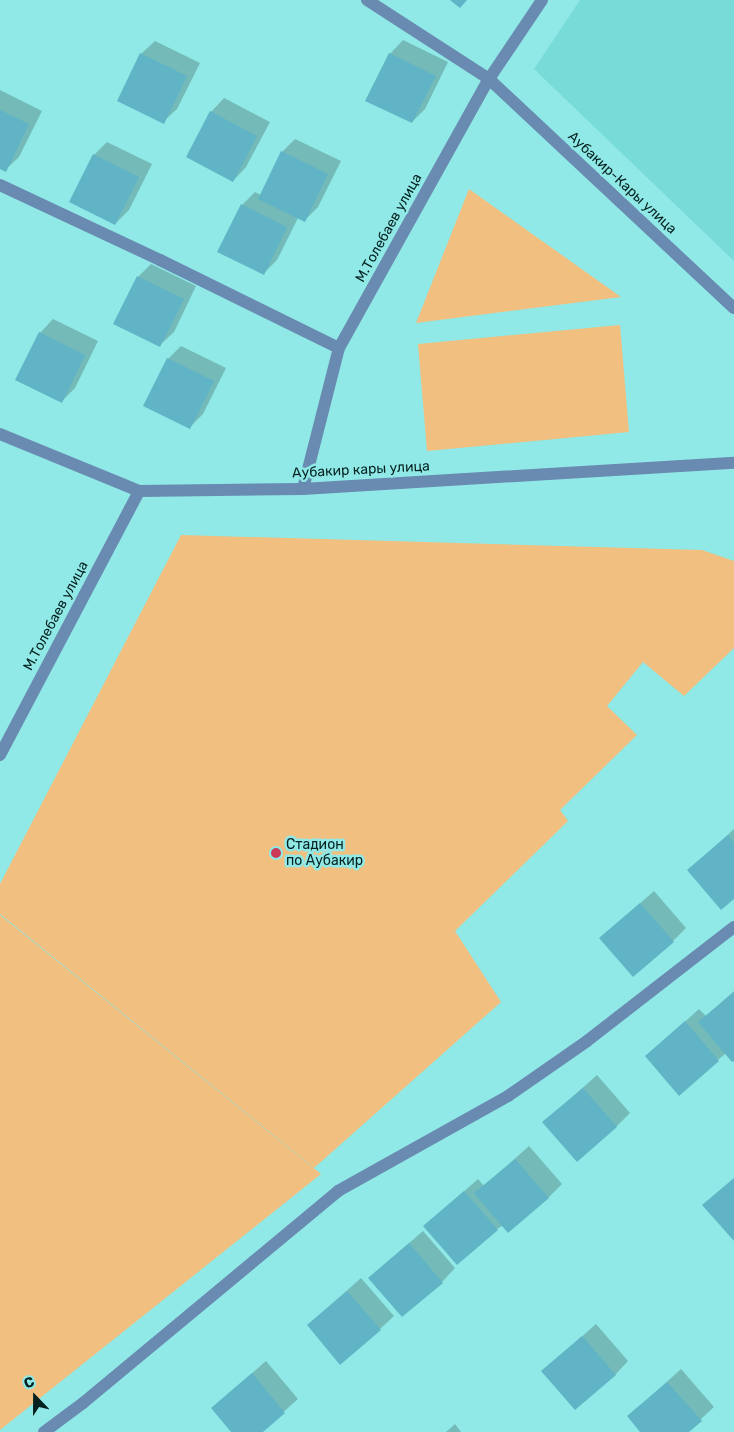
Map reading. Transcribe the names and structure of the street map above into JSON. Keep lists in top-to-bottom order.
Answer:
{
  "streets": {
    "street": ["Аубакир-Кары улица", "М.Толебаев улица", "Аубакир кары улица"]
  },
  "crossings": [
    ["Аубакир-Кары улица", "М.Толебаев улица"],
    ["М.Толебаев улица", "Аубакир кары улица"]
  ],
  "places": ["Стадион по Аубакир"],
  "north": "top"
}
